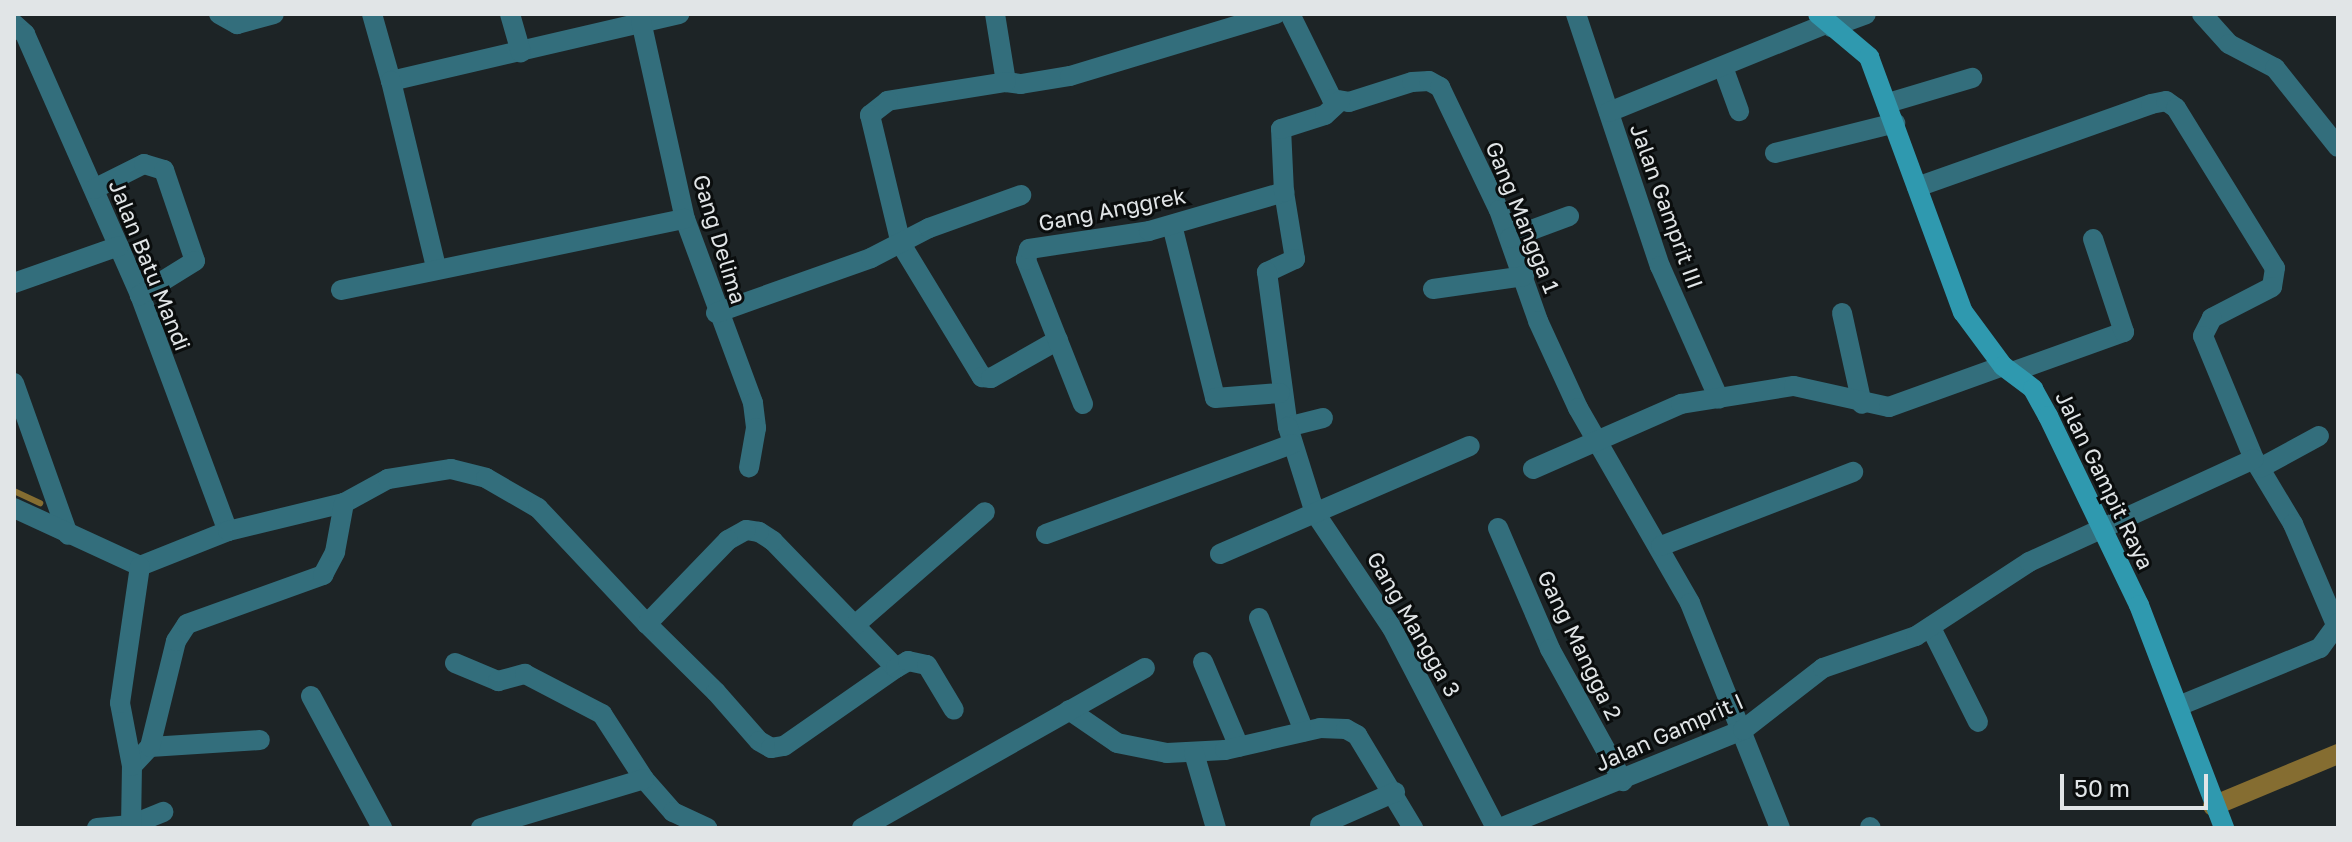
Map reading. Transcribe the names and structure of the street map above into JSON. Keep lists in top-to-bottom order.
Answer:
{
  "streets": {
    "street": [
      "Jalan Gamprit III",
      "Gang Anggrek",
      "Gang Mangga 1",
      "Gang Delima",
      "Jalan Batu Mandi",
      "Jalan Gampit Raya",
      "Gang Mangga 3",
      "Gang Mangga 2",
      "Jalan Gamprit I"
    ]
  },
  "crossings": [
    ["Jalan Gamprit III", "Jalan Gampit Raya"],
    ["Gang Anggrek", "Gang Mangga 3"],
    ["Gang Mangga 1", "Jalan Gamprit I"],
    ["Jalan Gampit Raya", "Jalan Gamprit I"],
    ["Gang Mangga 3", "Jalan Gamprit I"],
    ["Gang Mangga 2", "Jalan Gamprit I"]
  ],
  "scale_bar": "50 m"
}
